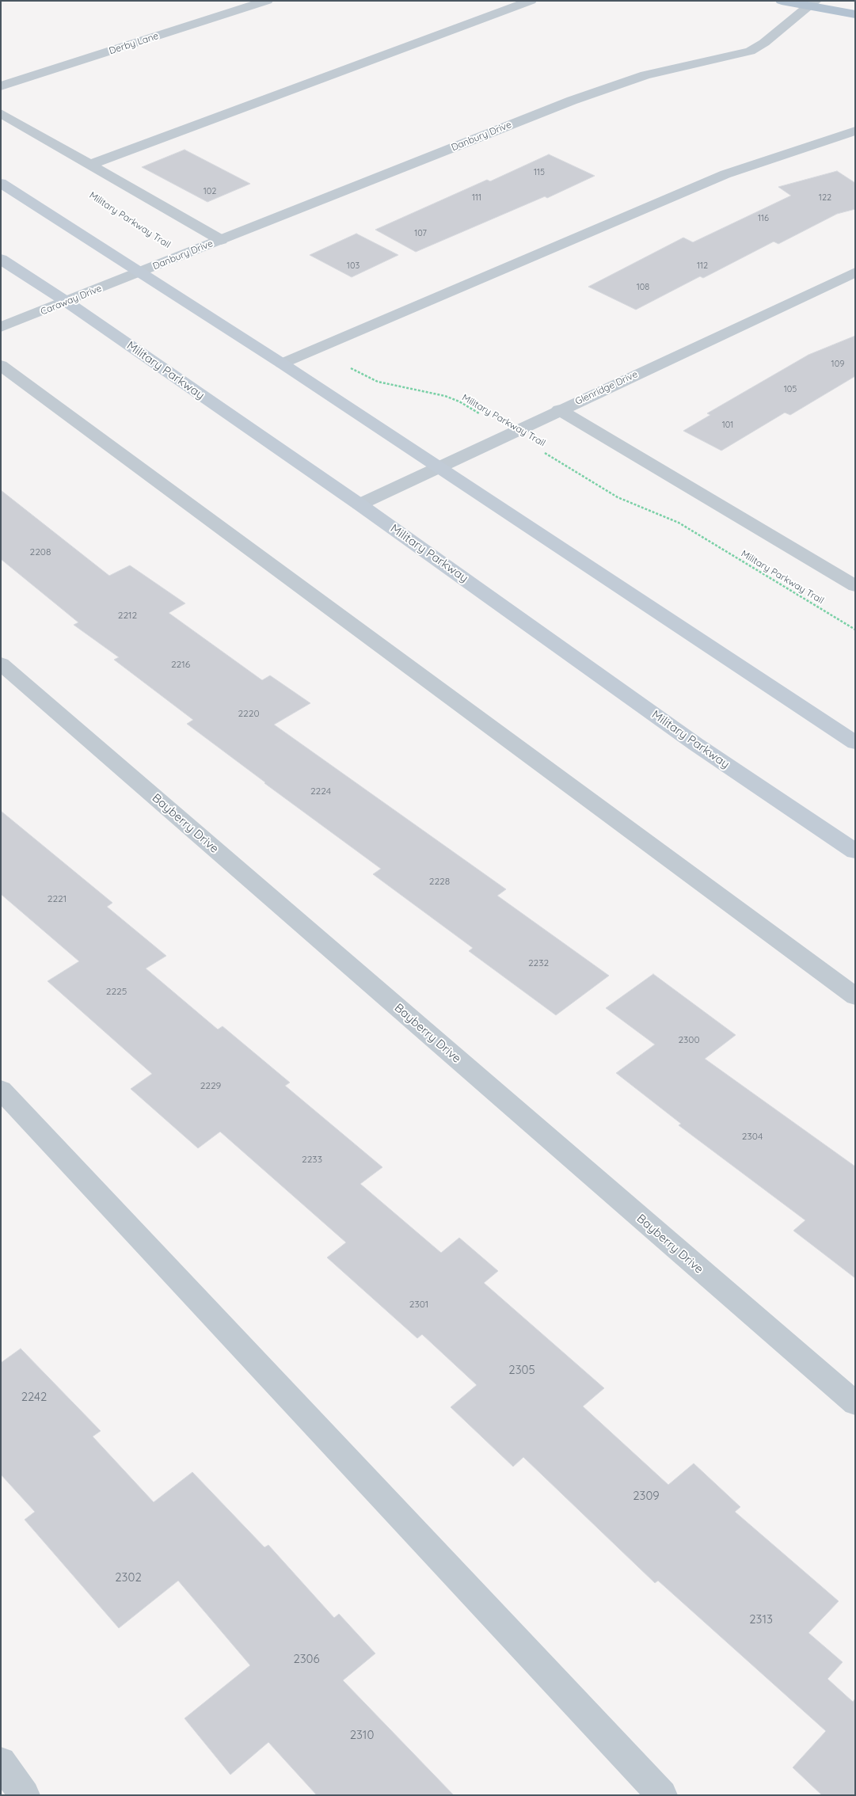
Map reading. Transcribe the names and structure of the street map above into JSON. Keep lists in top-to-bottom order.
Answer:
{
  "streets": {
    "main road": ["Military Parkway"],
    "street": [
      "Derby Lane",
      "Danbury Drive",
      "Caraway Drive",
      "Glenridge Drive",
      "Bayberry Drive"
    ],
    "path": ["Military Parkway Trail"]
  },
  "crossings": [
    ["Danbury Drive", "Caraway Drive"],
    ["Military Parkway Trail", "Glenridge Drive"],
    ["Caraway Drive", "Military Parkway"],
    ["Military Parkway", "Glenridge Drive"]
  ],
  "house_numbers": [
    "115",
    "102",
    "111",
    "122",
    "116",
    "107",
    "103",
    "112",
    "108",
    "109",
    "105",
    "101",
    "2208",
    "2212",
    "2216",
    "2220",
    "2224",
    "2228",
    "2221",
    "2232",
    "2225",
    "2300",
    "2229",
    "2304",
    "2233",
    "2301",
    "2305",
    "2242",
    "2309",
    "2302",
    "2313",
    "2306",
    "2310"
  ]
}
